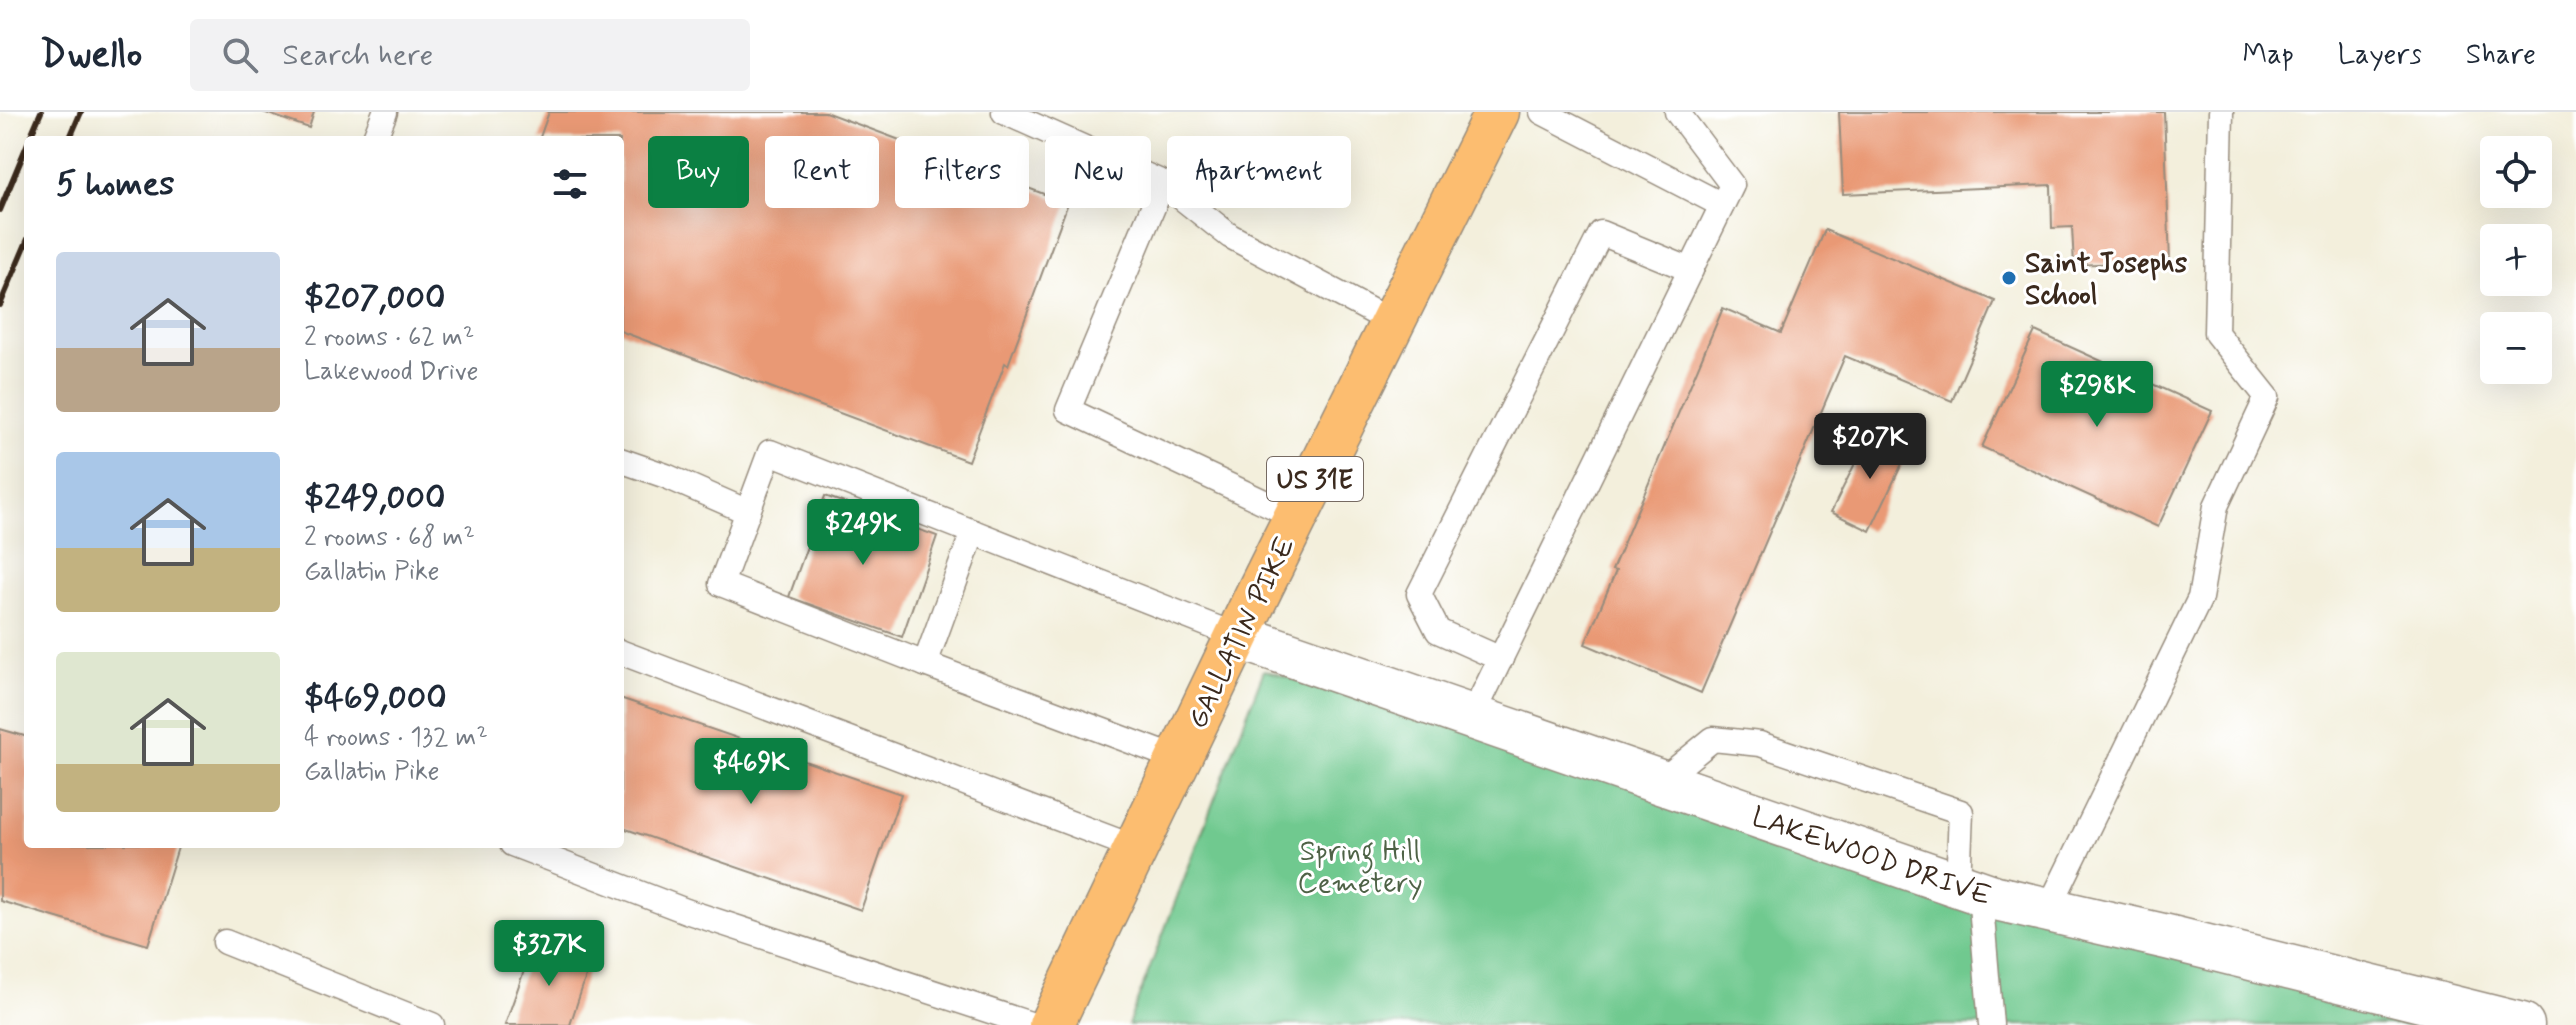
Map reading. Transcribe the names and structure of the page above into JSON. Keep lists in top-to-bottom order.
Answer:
{
  "streets": {
    "main road": ["US 31E", "GALLATIN PIKE"],
    "street": ["LAKEWOOD DRIVE"]
  },
  "crossings": [
    ["GALLATIN PIKE", "LAKEWOOD DRIVE"]
  ],
  "parks": ["Spring Hill Cemetery"],
  "places": ["Saint Josephs School"],
  "page": {
    "header": "Dwello",
    "search": "Search here",
    "nav": ["Map", "Layers", "Share"],
    "map_buttons": ["+", "−"],
    "chip": [
      "Buy",
      "Rent",
      "Filters",
      "New",
      "Apartment"
    ],
    "heading": "5 homes",
    "list": [
      {
        "name": "$207,000",
        "note": "2 rooms · 62 m² · Lakewood Drive"
      },
      {
        "name": "$249,000",
        "note": "2 rooms · 68 m² · Gallatin Pike"
      },
      {
        "name": "$469,000",
        "note": "4 rooms · 132 m² · Gallatin Pike"
      }
    ],
    "price": [
      "$298K",
      "$207K",
      "$249K",
      "$469K",
      "$327K"
    ]
  }
}
